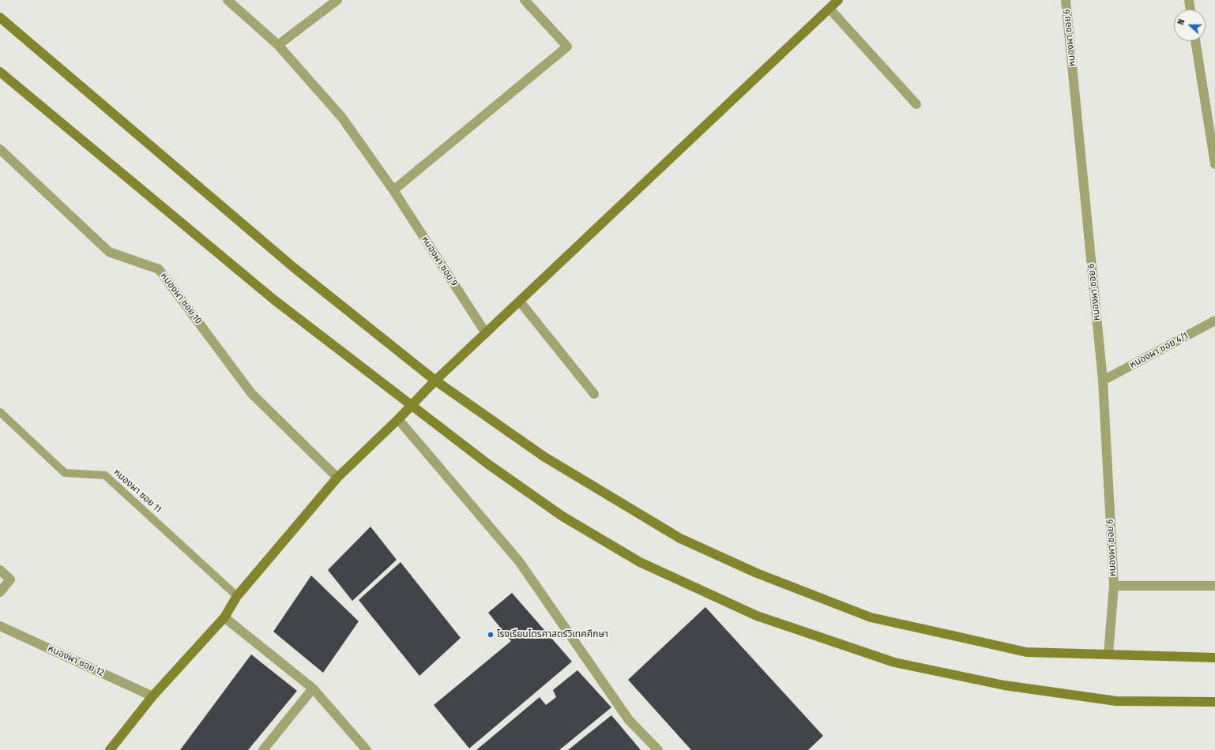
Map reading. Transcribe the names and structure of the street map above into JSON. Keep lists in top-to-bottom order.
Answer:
{
  "streets": {
    "street": [
      "หนองผา ซอย 6",
      "หนองผา ซอย 9",
      "หนองผา ซอย 10",
      "หนองผา ซอย 4/1",
      "หนองผา ซอย 12"
    ],
    "lane": ["หนองผา ซอย 11"]
  },
  "crossings": [
    ["หนองผา ซอย 6", "หนองผา ซอย 4/1"]
  ],
  "places": ["โรงเรียนไตรศาสตร์วิเทศศึกษา"],
  "north": "left"
}
